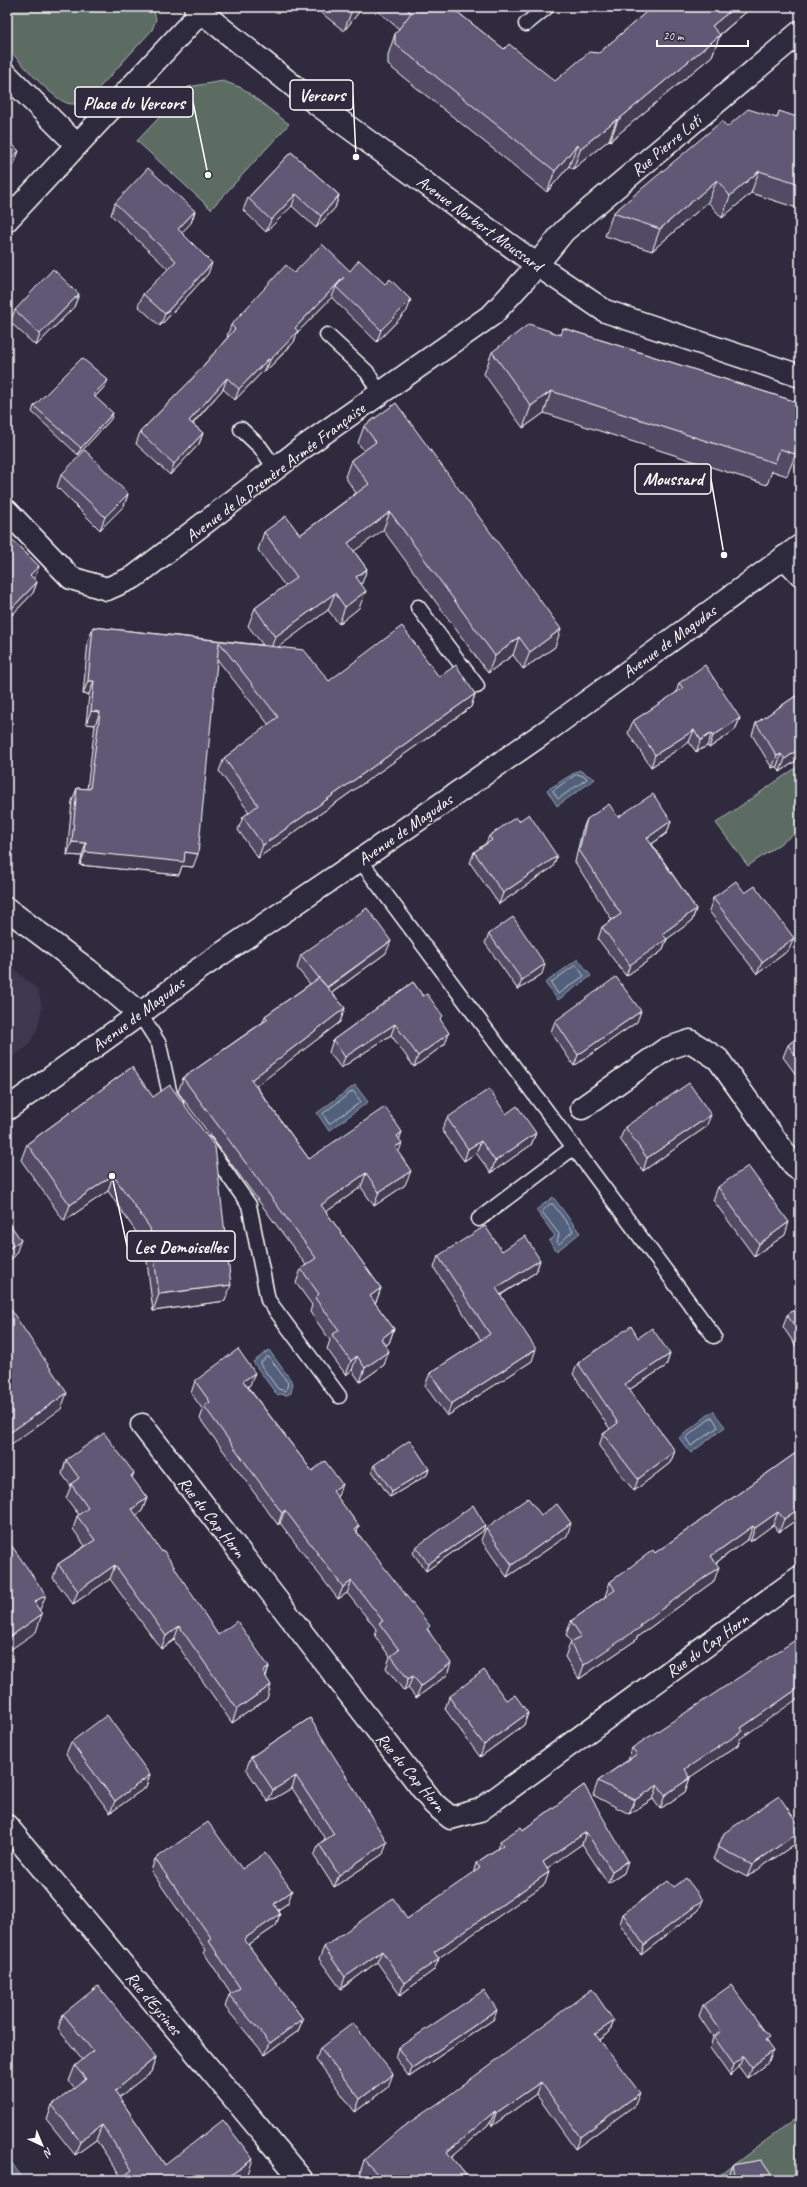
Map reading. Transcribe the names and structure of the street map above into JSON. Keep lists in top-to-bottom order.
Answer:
{
  "streets": {
    "street": [
      "Rue Pierre Loti",
      "Avenue Norbert Moussard",
      "Avenue de la Premère Armée Française",
      "Avenue de Magudas",
      "Rue du Cap Horn",
      "Rue d'Eysines"
    ]
  },
  "crossings": [
    ["Rue Pierre Loti", "Avenue Norbert Moussard"],
    ["Rue Pierre Loti", "Avenue de la Premère Armée Française"],
    ["Avenue Norbert Moussard", "Avenue de la Premère Armée Française"]
  ],
  "places": [
    "Vercors",
    "Place du Vercors",
    "Moussard",
    "Les Demoiselles"
  ],
  "scale_bar": "20 m",
  "north": "bottom right"
}
